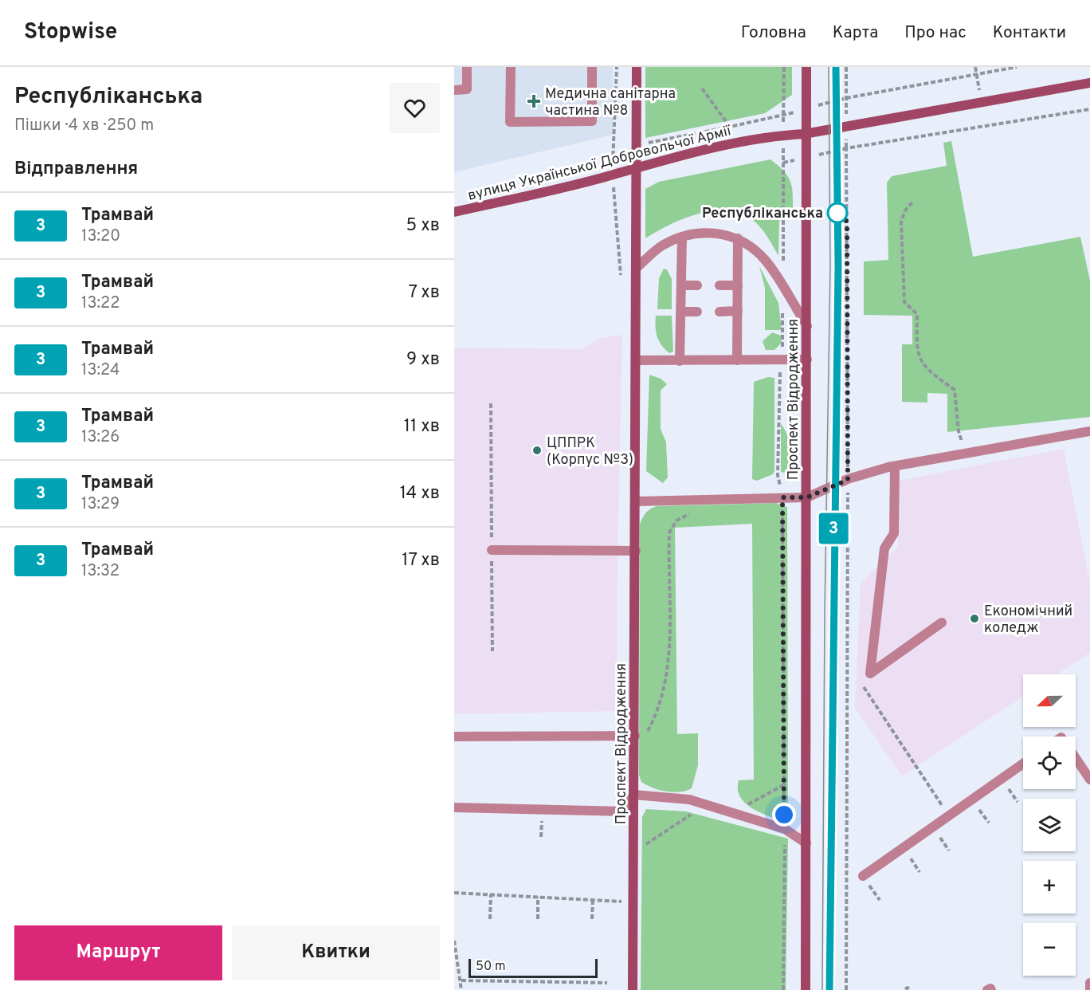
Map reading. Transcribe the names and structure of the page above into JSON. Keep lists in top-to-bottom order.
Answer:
{
  "streets": {
    "main road": ["вулиця Української Добровольчої Армії", "Проспект Відродження"]
  },
  "crossings": [
    ["вулиця Української Добровольчої Армії", "Проспект Відродження"]
  ],
  "places": {
    "health": ["Медична санітарна частина №8"],
    "other": ["Республіканська", "ЦППРК (Корпус №3)", "Економічний коледж"]
  },
  "lines": ["tram line 3"],
  "scale_bar": "50 m",
  "north": "left",
  "page": {
    "header": "Stopwise",
    "nav": [
      "Головна",
      "Карта",
      "Про нас",
      "Контакти"
    ],
    "heading": [
      ["Республіканська", "Пішки · 4 хв · 250 m"],
      "Відправлення"
    ],
    "on_map": "3",
    "list": [
      {
        "mark": "3",
        "name": "Трамвай",
        "note": "13:20",
        "value": "5 хв"
      },
      {
        "mark": "3",
        "name": "Трамвай",
        "note": "13:22",
        "value": "7 хв"
      },
      {
        "mark": "3",
        "name": "Трамвай",
        "note": "13:24",
        "value": "9 хв"
      },
      {
        "mark": "3",
        "name": "Трамвай",
        "note": "13:26",
        "value": "11 хв"
      },
      {
        "mark": "3",
        "name": "Трамвай",
        "note": "13:29",
        "value": "14 хв"
      },
      {
        "mark": "3",
        "name": "Трамвай",
        "note": "13:32",
        "value": "17 хв"
      }
    ],
    "map_buttons": ["+", "−"],
    "buttons": ["Маршрут", "Квитки"],
    "scale": "50 m"
  }
}
